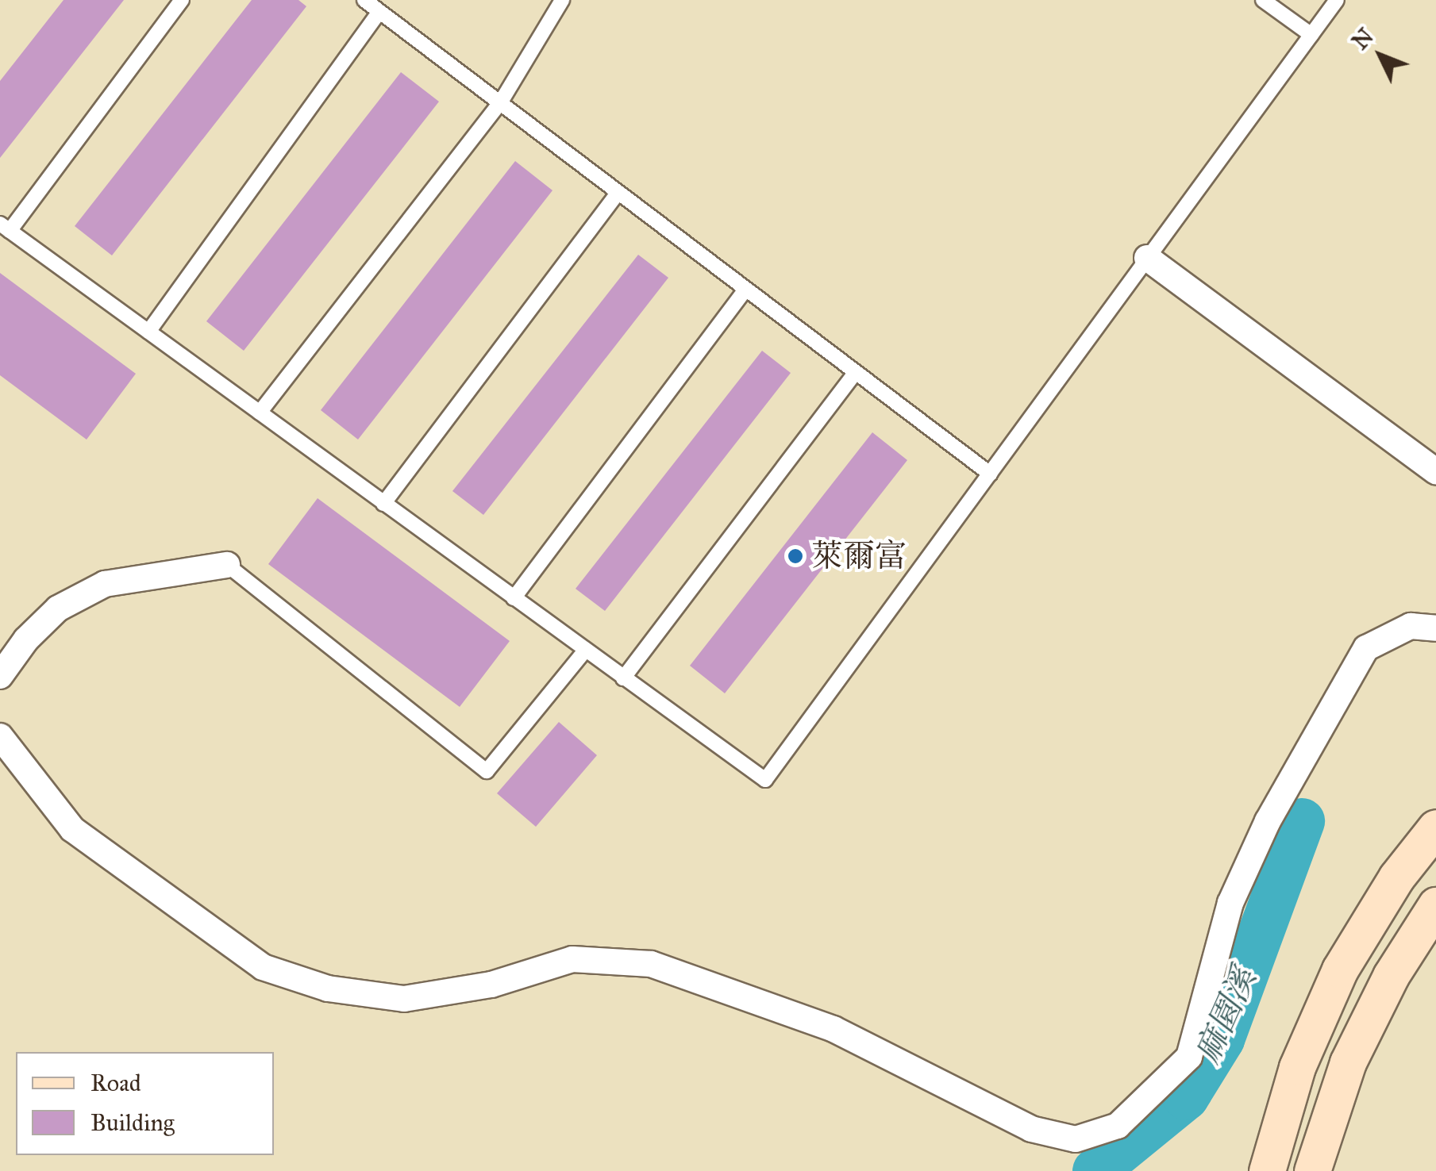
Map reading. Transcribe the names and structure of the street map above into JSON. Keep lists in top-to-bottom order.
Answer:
{
  "water": ["麻園溪"],
  "places": ["萊爾富"],
  "legend": ["Road", "Building"],
  "north": "top left"
}
